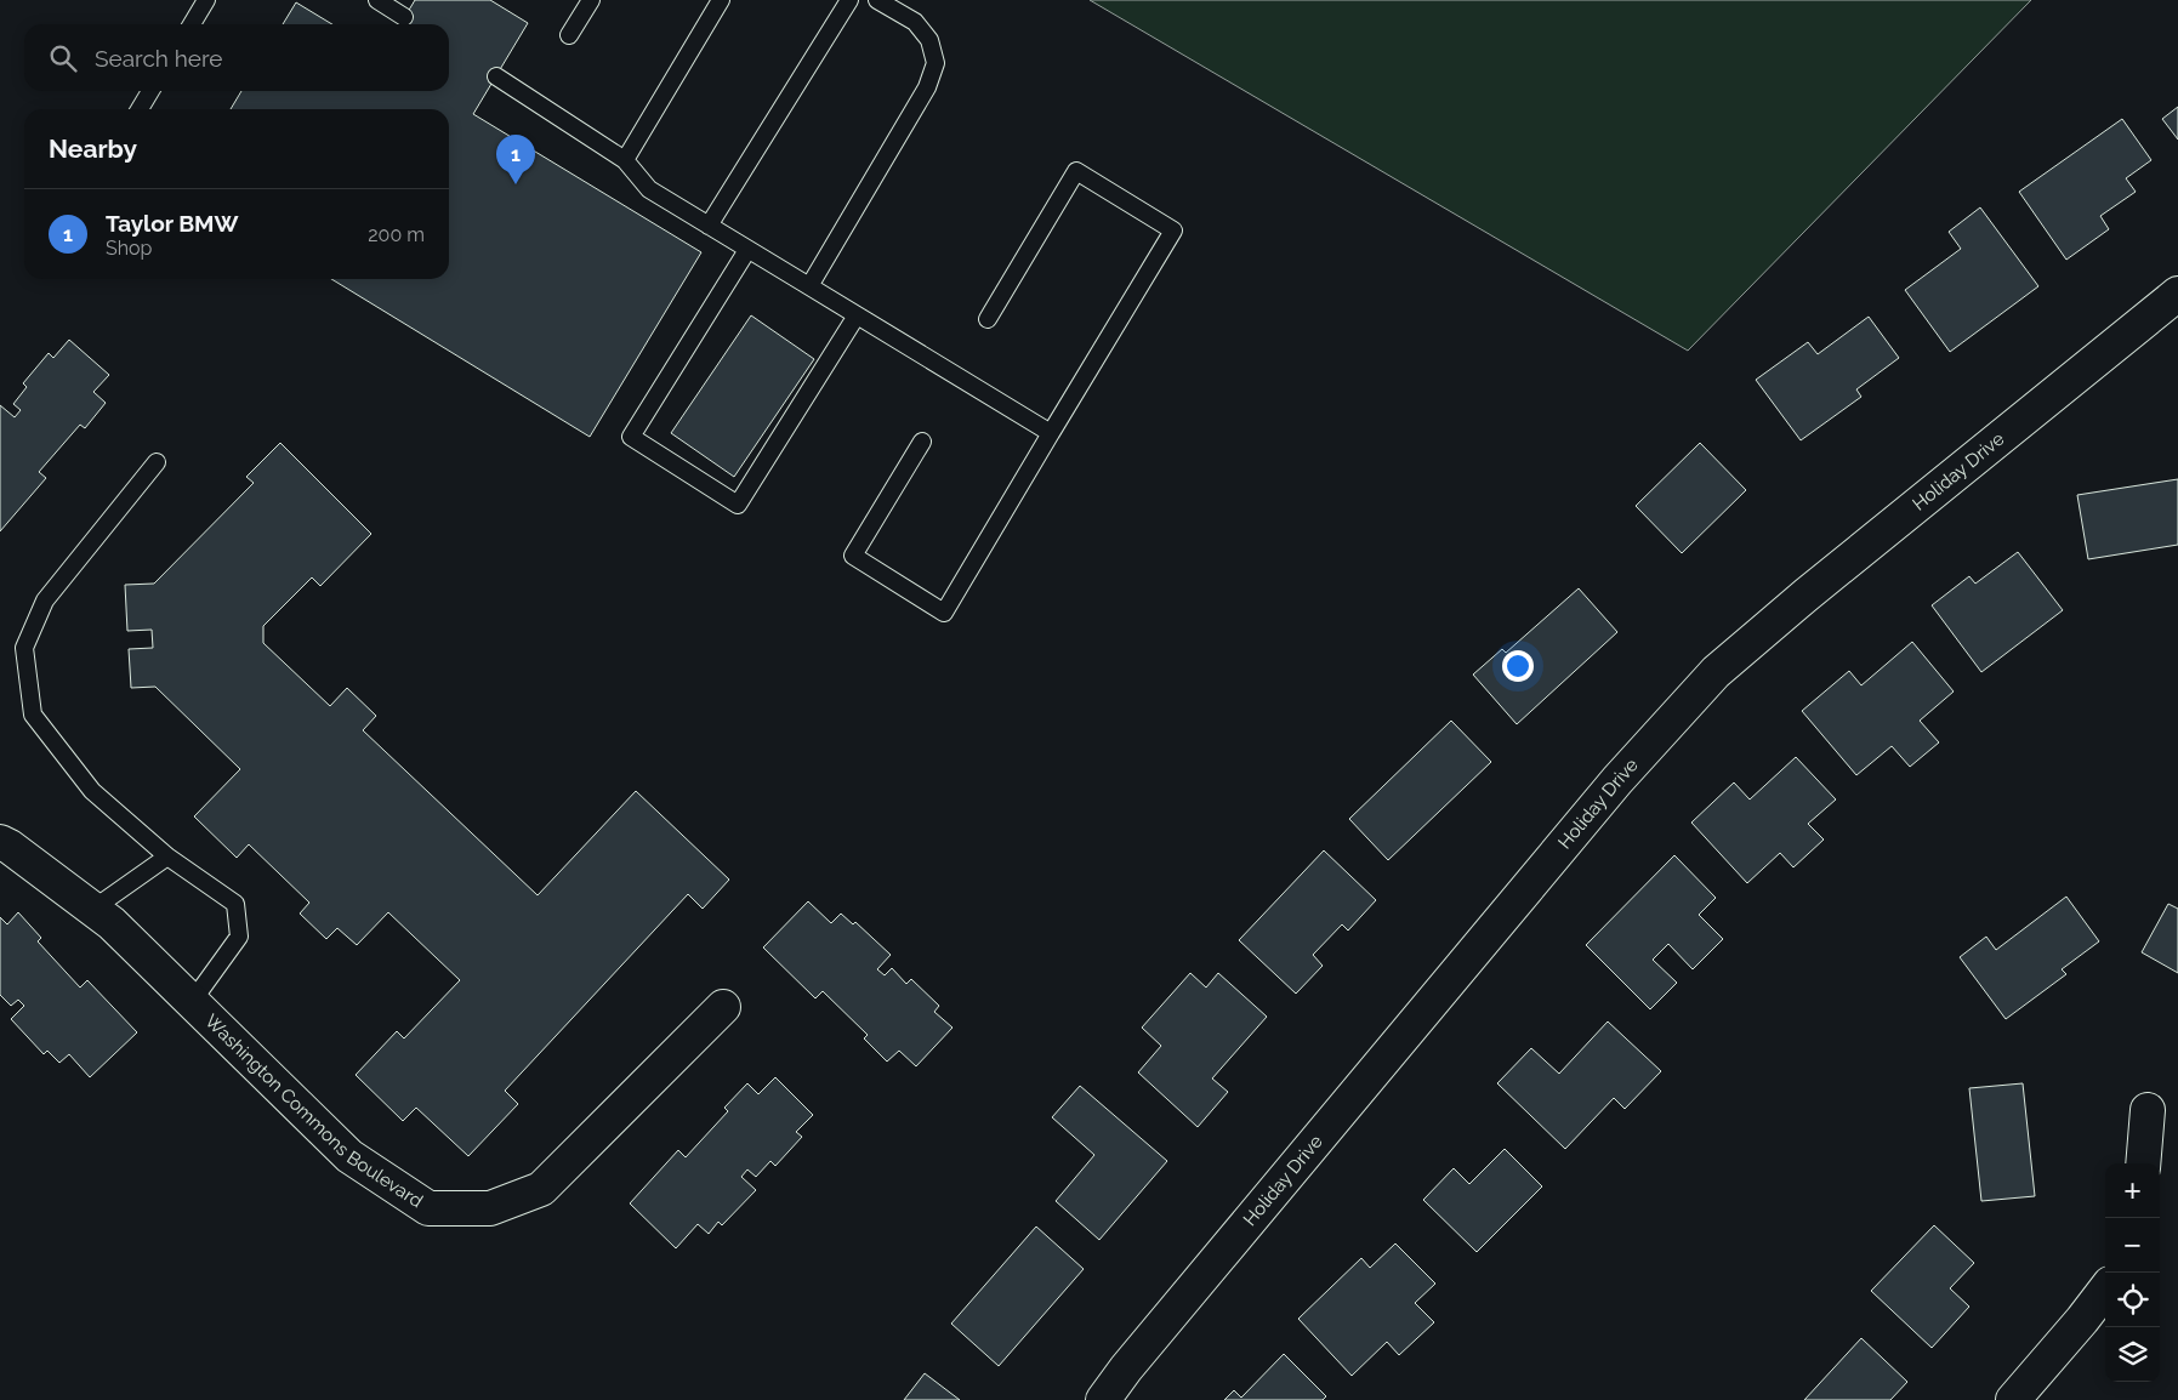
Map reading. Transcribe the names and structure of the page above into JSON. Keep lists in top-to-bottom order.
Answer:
{
  "streets": {
    "street": ["Holiday Drive", "Washington Commons Boulevard"]
  },
  "page": {
    "search": "Search here",
    "heading": "Nearby",
    "pins": "1",
    "list": [
      {
        "mark": "1",
        "name": "Taylor BMW",
        "note": "Shop",
        "value": "200 m"
      }
    ],
    "map_buttons": ["+", "−"]
  }
}
